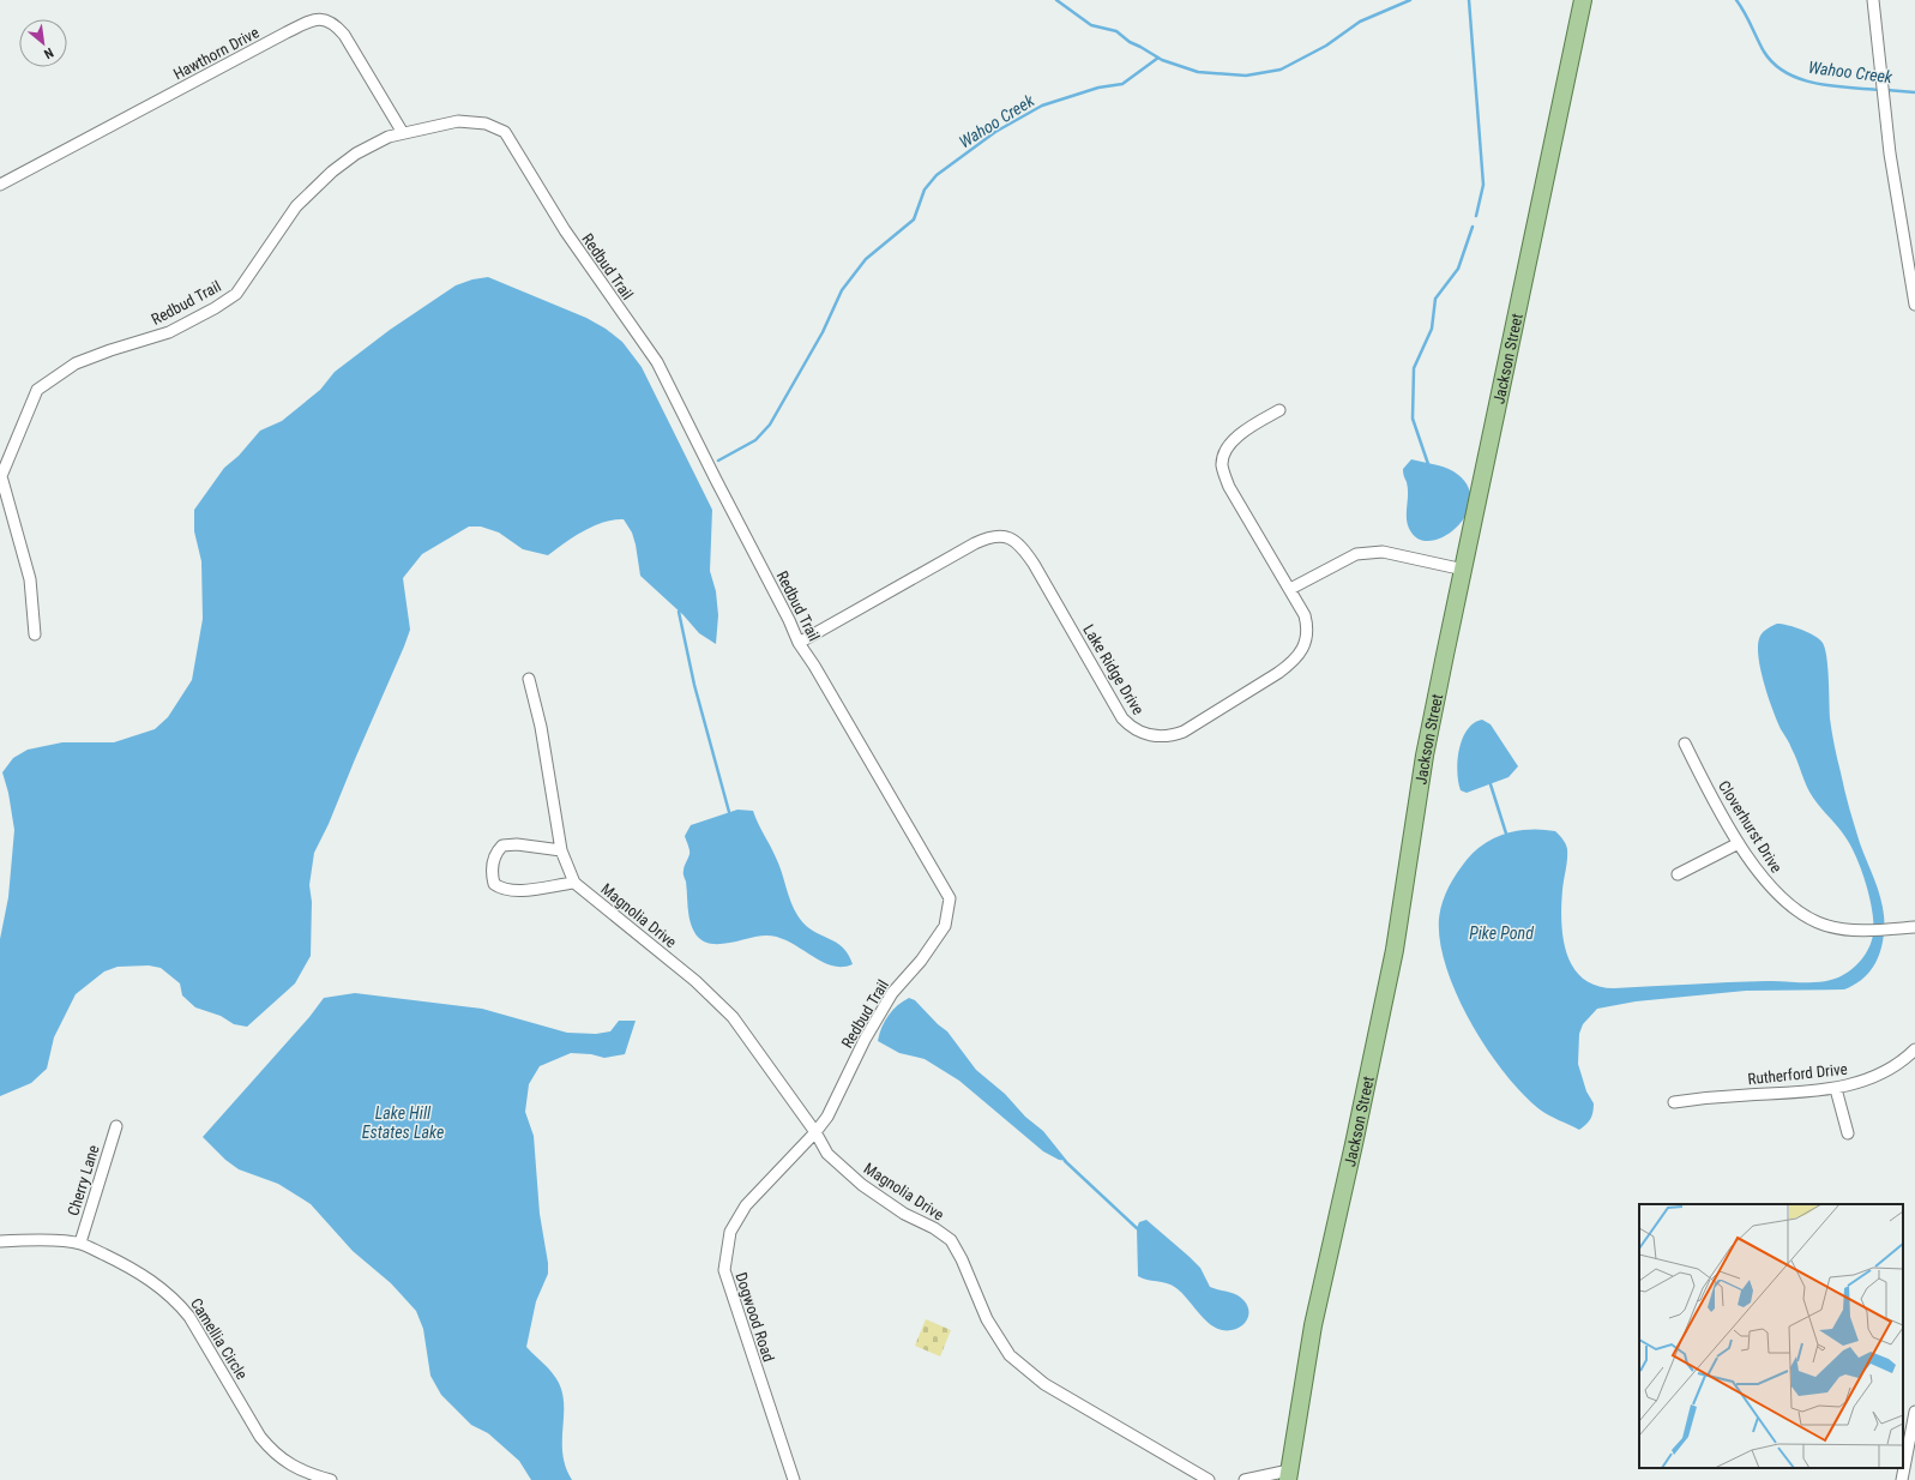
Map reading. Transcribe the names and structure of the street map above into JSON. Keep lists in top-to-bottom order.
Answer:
{
  "streets": {
    "main road": ["Jackson Street"],
    "street": [
      "Hawthorn Drive",
      "Redbud Trail",
      "Lake Ridge Drive",
      "Cloverhurst Drive",
      "Magnolia Drive",
      "Rutherford Drive",
      "Cherry Lane",
      "Dogwood Road",
      "Camellia Circle"
    ]
  },
  "crossings": [
    ["Hawthorn Drive", "Redbud Trail"],
    ["Redbud Trail", "Lake Ridge Drive"],
    ["Redbud Trail", "Magnolia Drive"],
    ["Redbud Trail", "Dogwood Road"],
    ["Magnolia Drive", "Dogwood Road"],
    ["Cherry Lane", "Camellia Circle"]
  ],
  "water": ["Wahoo Creek", "Pike Pond", "Lake Hill Estates Lake"],
  "north": "bottom right"
}
